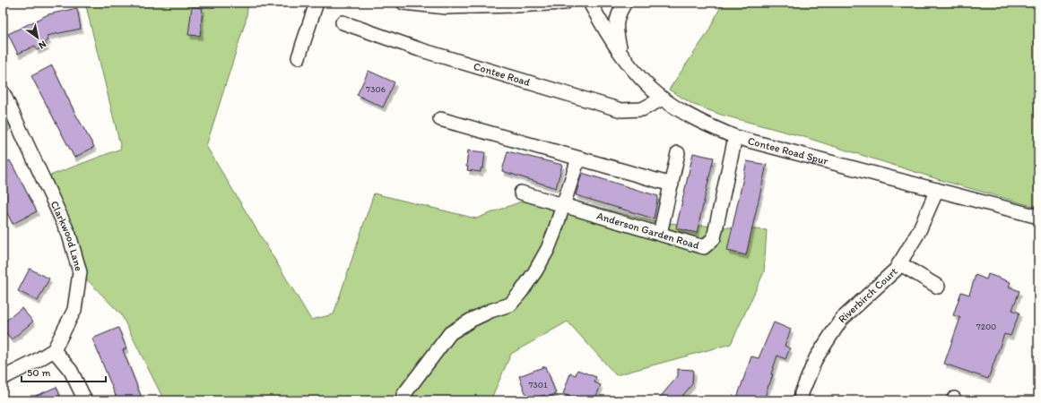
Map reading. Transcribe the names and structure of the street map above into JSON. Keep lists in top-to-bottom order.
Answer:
{
  "streets": {
    "street": [
      "Contee Road",
      "Contee Road Spur",
      "Anderson Garden Road",
      "Clarkwood Lane",
      "Riverbirch Court"
    ]
  },
  "crossings": [
    ["Contee Road", "Contee Road Spur"],
    ["Contee Road Spur", "Anderson Garden Road"],
    ["Contee Road Spur", "Riverbirch Court"]
  ],
  "house_numbers": ["7306", "7200", "7301"],
  "scale_bar": "50 m",
  "north": "bottom right"
}
